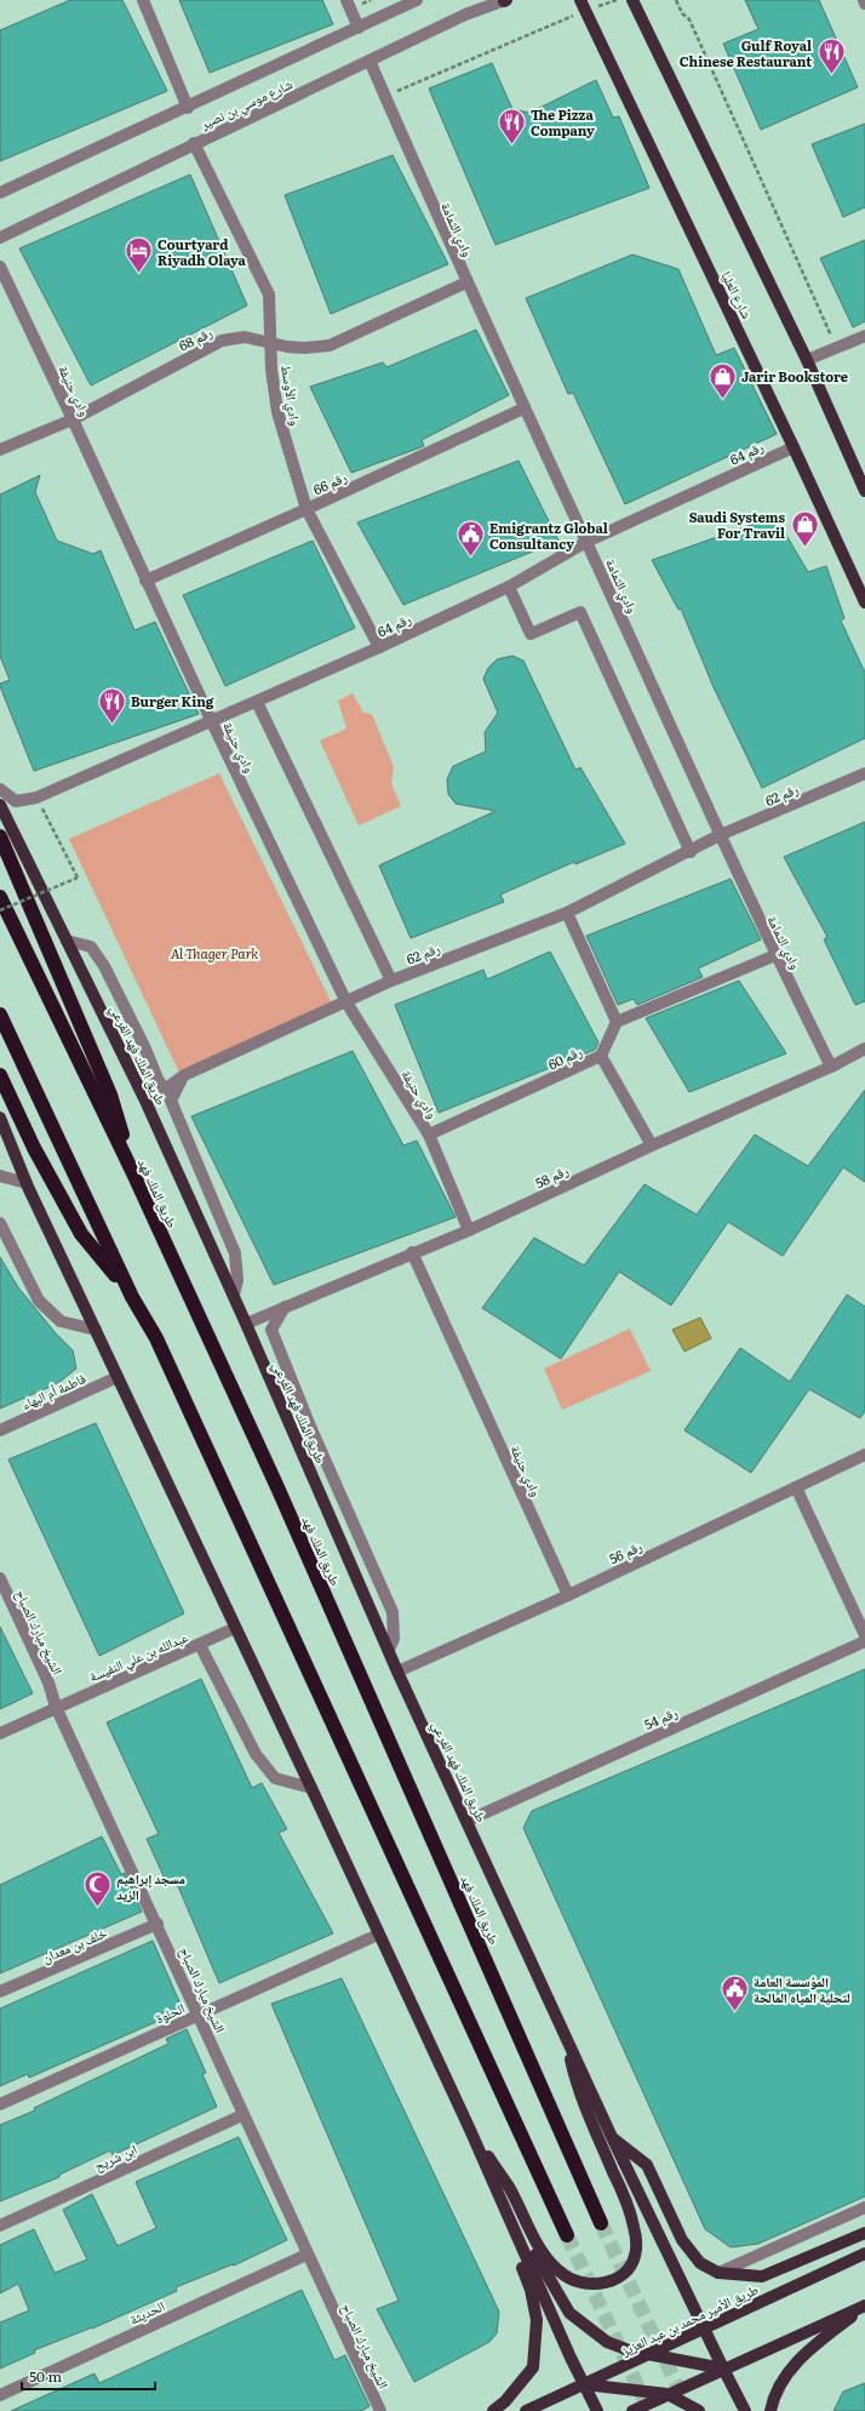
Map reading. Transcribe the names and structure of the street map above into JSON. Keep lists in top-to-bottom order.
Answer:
{
  "streets": {
    "highway": ["طريق الملك فهد"],
    "main road": ["شارع العليا", "طريق الملك فهد الفرعي", "طريق الأمير محمد بن عبد العزيز"],
    "street": [
      "شارع موسي بن نصير",
      "وادي الثمامة",
      "رقم 68",
      "وادي حنيفة",
      "وادي الأوسط",
      "رقم 64",
      "رقم 66",
      "رقم 62",
      "رقم 60",
      "رقم 58",
      "فاطمة أم البهاء",
      "رقم 56",
      "الشيخ مبارك الصباح",
      "عبدالله بن علي النفيسة",
      "رقم 54",
      "خلف بن معدان",
      "الحلوة",
      "ابن شريح",
      "الحديثة"
    ]
  },
  "crossings": [
    ["شارع موسي بن نصير", "وادي الثمامة"],
    ["شارع موسي بن نصير", "وادي الأوسط"],
    ["وادي الثمامة", "رقم 68"],
    ["وادي الثمامة", "رقم 64"],
    ["وادي الثمامة", "رقم 66"],
    ["وادي الثمامة", "رقم 62"],
    ["وادي الثمامة", "رقم 58"],
    ["شارع العليا", "رقم 64"],
    ["رقم 68", "وادي حنيفة"],
    ["رقم 68", "وادي الأوسط"],
    ["وادي حنيفة", "رقم 64"],
    ["وادي حنيفة", "رقم 66"],
    ["وادي حنيفة", "رقم 62"],
    ["وادي حنيفة", "رقم 60"],
    ["وادي حنيفة", "رقم 58"],
    ["وادي حنيفة", "رقم 56"],
    ["وادي الأوسط", "رقم 64"],
    ["وادي الأوسط", "رقم 66"],
    ["رقم 62", "طريق الملك فهد الفرعي"],
    ["طريق الملك فهد الفرعي", "رقم 58"],
    ["طريق الملك فهد الفرعي", "رقم 56"],
    ["طريق الملك فهد الفرعي", "رقم 54"],
    ["الشيخ مبارك الصباح", "عبدالله بن علي النفيسة"],
    ["الشيخ مبارك الصباح", "خلف بن معدان"],
    ["الشيخ مبارك الصباح", "الحلوة"],
    ["الشيخ مبارك الصباح", "ابن شريح"],
    ["الشيخ مبارك الصباح", "الحديثة"]
  ],
  "parks": ["Al Thager Park"],
  "places": {
    "restaurant": ["Gulf Royal Chinese Restaurant", "The Pizza Company", "Burger King"],
    "hotel": ["Courtyard Riyadh Olaya"],
    "shop": ["Jarir Bookstore", "Saudi Systems For Travil"],
    "public building": ["Emigrantz Global Consultancy", "المؤسسة العامة لتحلية المياه المالحة"],
    "mosque": ["مسجد إبراهيم الزيد"]
  },
  "scale_bar": "50 m"
}
